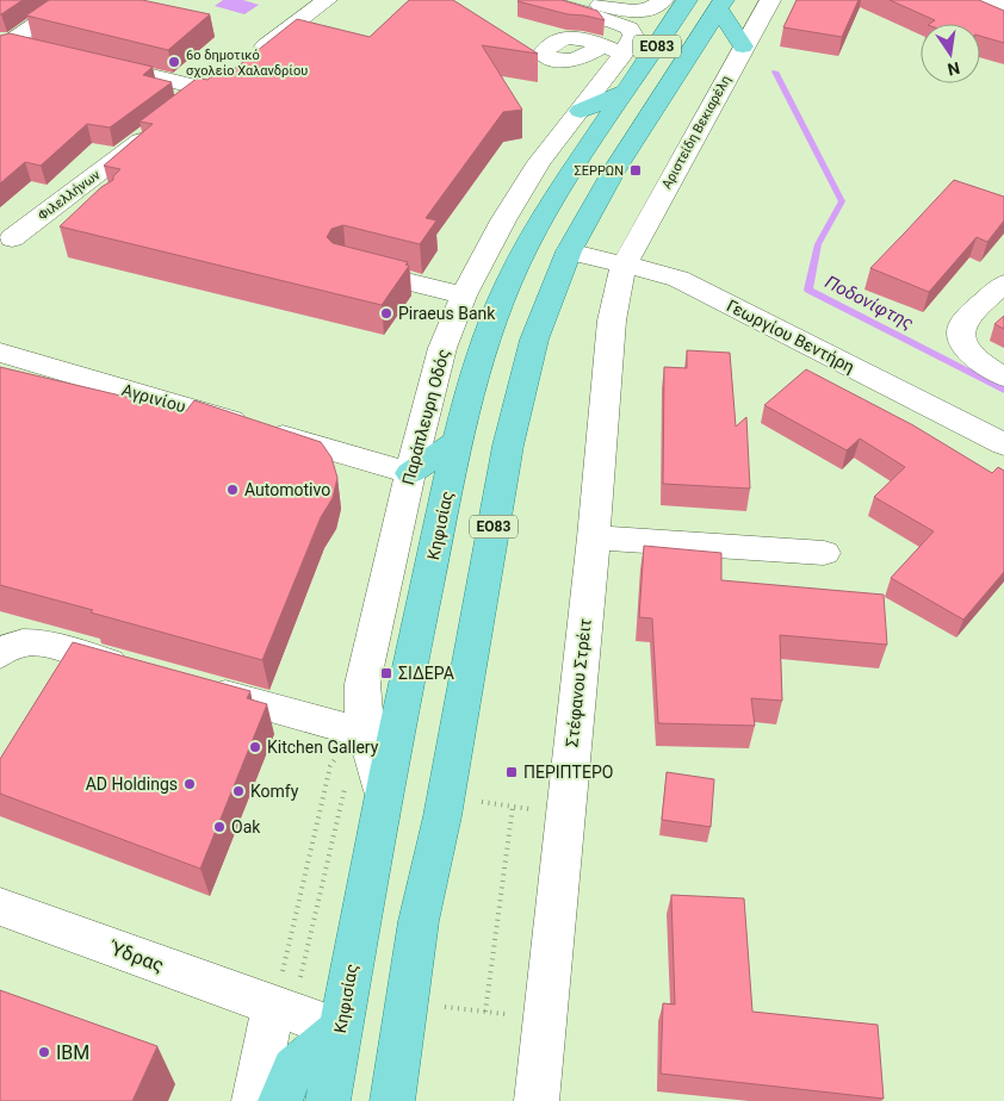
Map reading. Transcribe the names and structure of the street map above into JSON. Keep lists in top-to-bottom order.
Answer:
{
  "streets": {
    "main road": ["ΕΟ83", "Κηφισίας"],
    "street": [
      "Αριστείδη Βεκιαρέλη",
      "Φιλελλήνων",
      "Γεωργίου Βεντήρη",
      "Αγρινίου",
      "Παράπλευρη Οδός",
      "Στέφανου Στρέιτ",
      "Ύδρας"
    ]
  },
  "crossings": [
    ["ΕΟ83", "Γεωργίου Βεντήρη"],
    ["Αριστείδη Βεκιαρέλη", "Γεωργίου Βεντήρη"],
    ["Αριστείδη Βεκιαρέλη", "Στέφανου Στρέιτ"],
    ["Γεωργίου Βεντήρη", "Στέφανου Στρέιτ"],
    ["Αγρινίου", "Παράπλευρη Οδός"],
    ["Παράπλευρη Οδός", "Κηφισίας"],
    ["Κηφισίας", "Ύδρας"]
  ],
  "water": ["Ποδονίφτης"],
  "places": {
    "other": [
      "6ο δημοτικό σχολείο Χαλανδρίου",
      "Piraeus Bank",
      "Automotivo",
      "Kitchen Gallery",
      "AD Holdings",
      "Komfy",
      "Oak",
      "IBM"
    ],
    "transit": ["ΣΕΡΡΩΝ", "ΣΙΔΕΡΑ", "ΠΕΡΙΠΤΕΡΟ"]
  },
  "north": "bottom"
}
